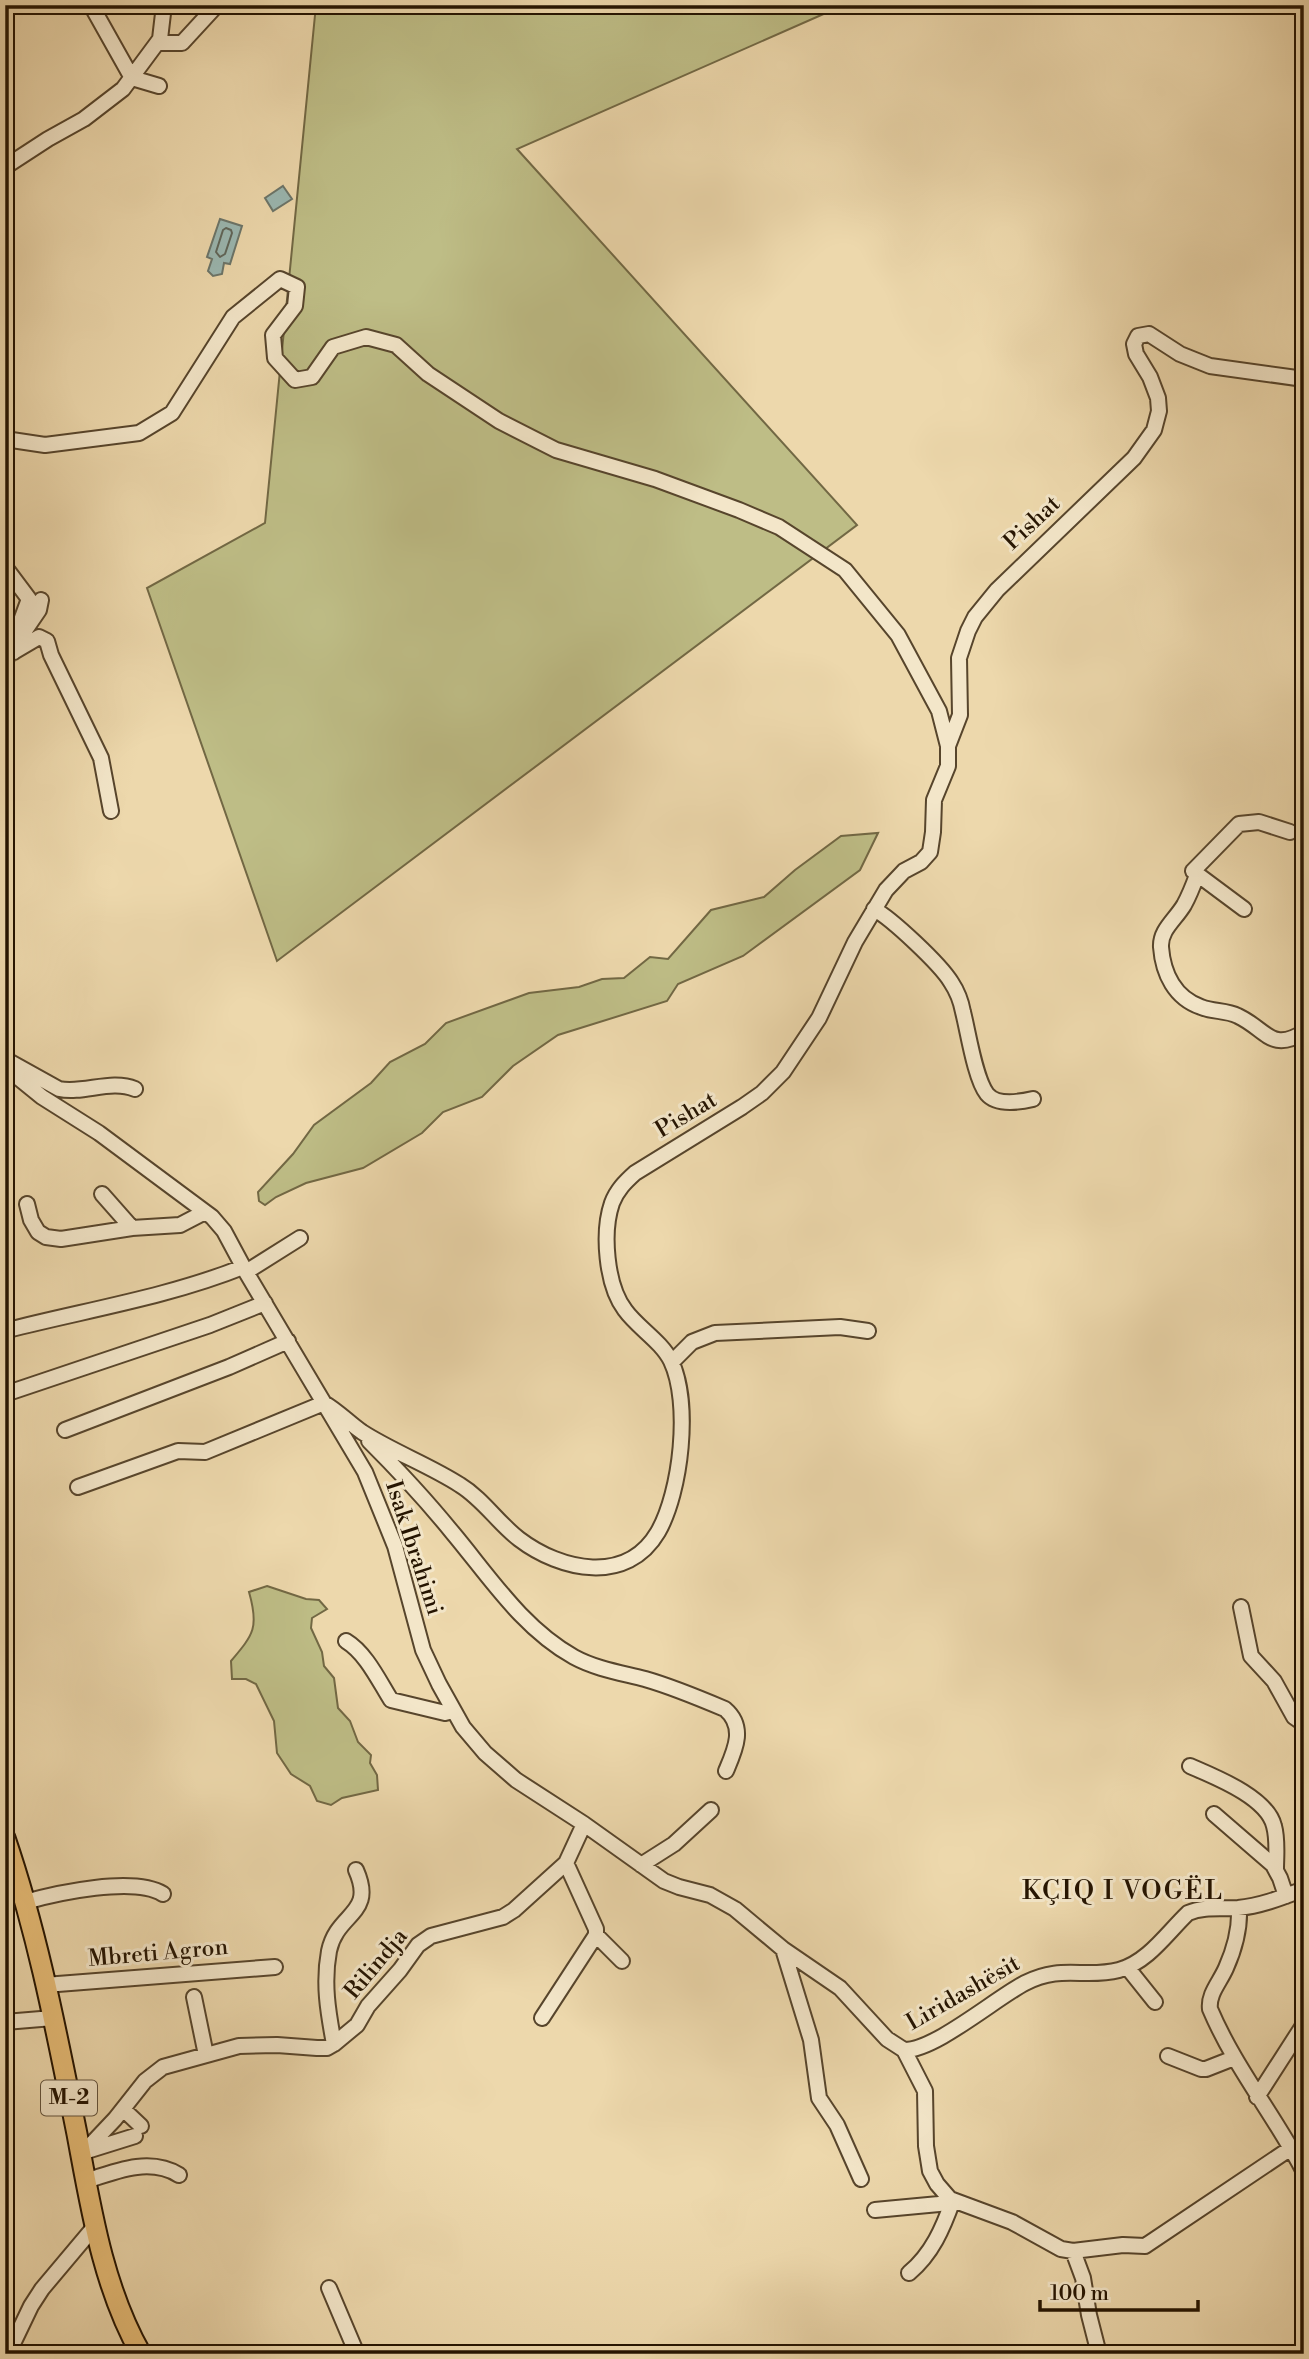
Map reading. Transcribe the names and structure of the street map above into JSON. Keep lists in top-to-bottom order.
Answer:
{
  "streets": {
    "main road": ["M-2"],
    "street": [
      "Pishat",
      "Isak Ibrahimi",
      "Mbreti Agron",
      "Rilindja",
      "Liridashësit"
    ]
  },
  "crossings": [
    ["Pishat", "Isak Ibrahimi"],
    ["Isak Ibrahimi", "Rilindja"],
    ["Isak Ibrahimi", "Liridashësit"],
    ["Mbreti Agron", "M-2"]
  ],
  "districts": ["KÇIQ I VOGËL"],
  "scale_bar": "100 m"
}
